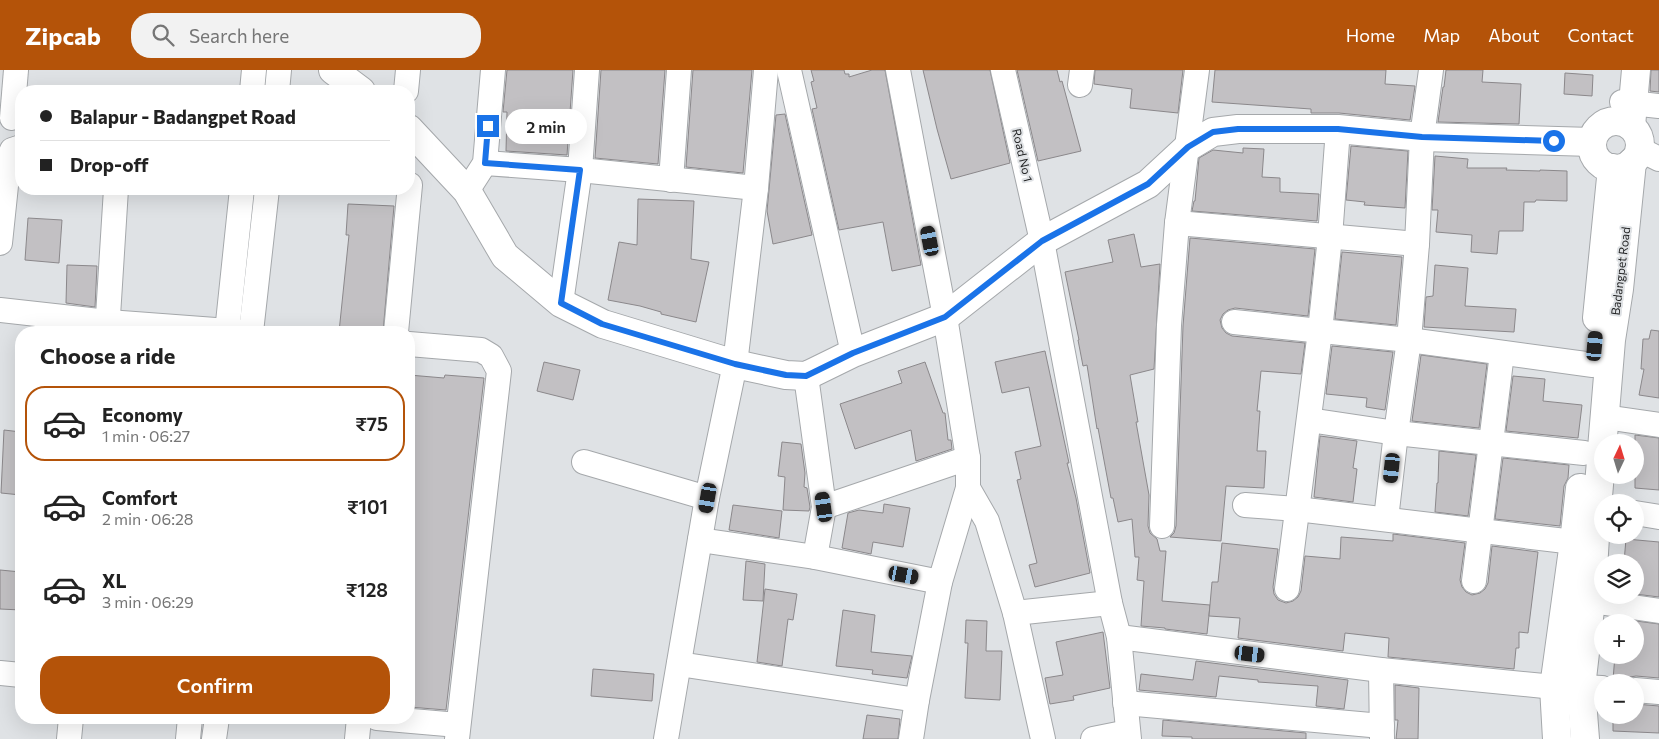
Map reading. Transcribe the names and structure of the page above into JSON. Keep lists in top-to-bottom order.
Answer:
{
  "streets": {
    "street": ["Road No 1", "Badangpet Road"]
  },
  "north": "top",
  "page": {
    "header": "Zipcab",
    "search": "Search here",
    "nav": [
      "Home",
      "Map",
      "About",
      "Contact"
    ],
    "banner": ["Balapur - Badangpet Road", "Drop-off"],
    "bubble": "2 min",
    "heading": "Choose a ride",
    "list": [
      {
        "name": "Economy",
        "note": "1 min · 06:27",
        "value": "₹75"
      },
      {
        "name": "Comfort",
        "note": "2 min · 06:28",
        "value": "₹101"
      },
      {
        "name": "XL",
        "note": "3 min · 06:29",
        "value": "₹128"
      }
    ],
    "map_buttons": ["+", "−"],
    "buttons": "Confirm"
  }
}
